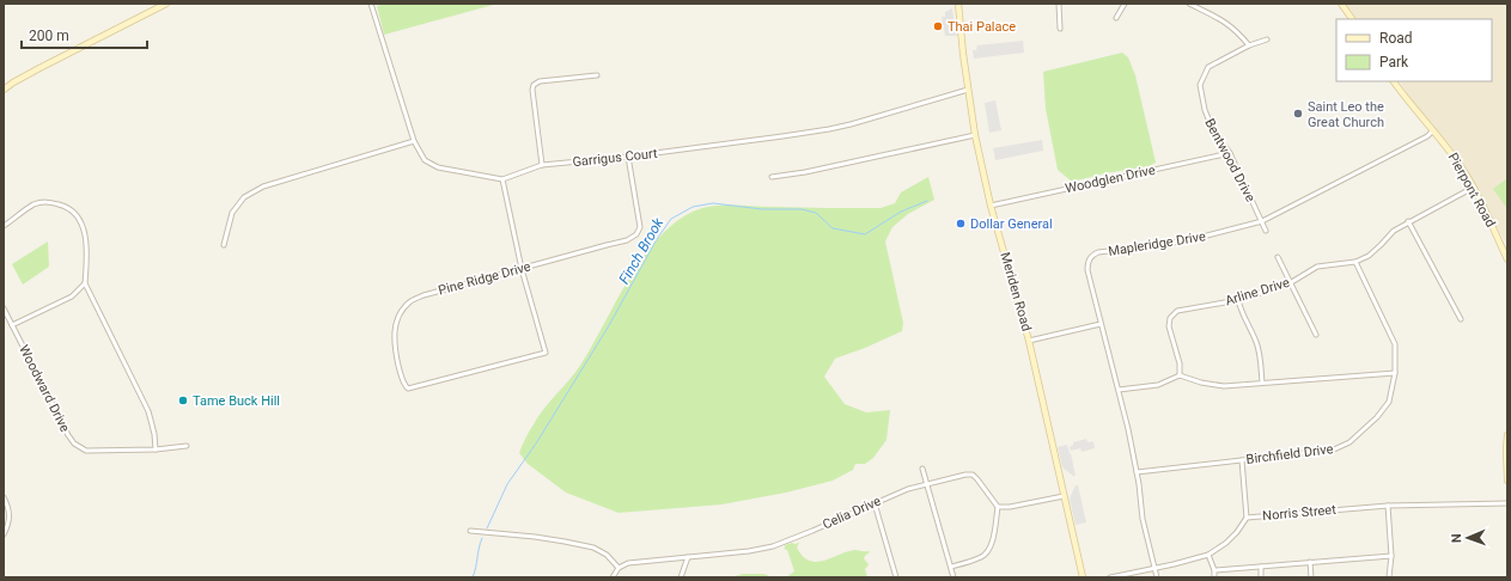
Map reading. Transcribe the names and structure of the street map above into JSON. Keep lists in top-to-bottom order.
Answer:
{
  "streets": {
    "main road": ["Pierpont Road", "Meriden Road"],
    "street": [
      "Garrigus Court",
      "Bentwood Drive",
      "Woodglen Drive",
      "Mapleridge Drive",
      "Pine Ridge Drive",
      "Arline Drive",
      "Woodward Drive",
      "Birchfield Drive",
      "Celia Drive",
      "Norris Street"
    ]
  },
  "crossings": [
    ["Garrigus Court", "Pine Ridge Drive"],
    ["Garrigus Court", "Meriden Road"],
    ["Bentwood Drive", "Woodglen Drive"],
    ["Bentwood Drive", "Mapleridge Drive"],
    ["Woodglen Drive", "Meriden Road"],
    ["Pierpont Road", "Mapleridge Drive"],
    ["Pierpont Road", "Arline Drive"],
    ["Mapleridge Drive", "Birchfield Drive"],
    ["Mapleridge Drive", "Norris Street"],
    ["Arline Drive", "Birchfield Drive"]
  ],
  "water": ["Finch Brook"],
  "places": [
    "Thai Palace",
    "Saint Leo the Great Church",
    "Dollar General",
    "Tame Buck Hill"
  ],
  "legend": ["Road", "Park"],
  "scale_bar": "200 m",
  "north": "left"
}
